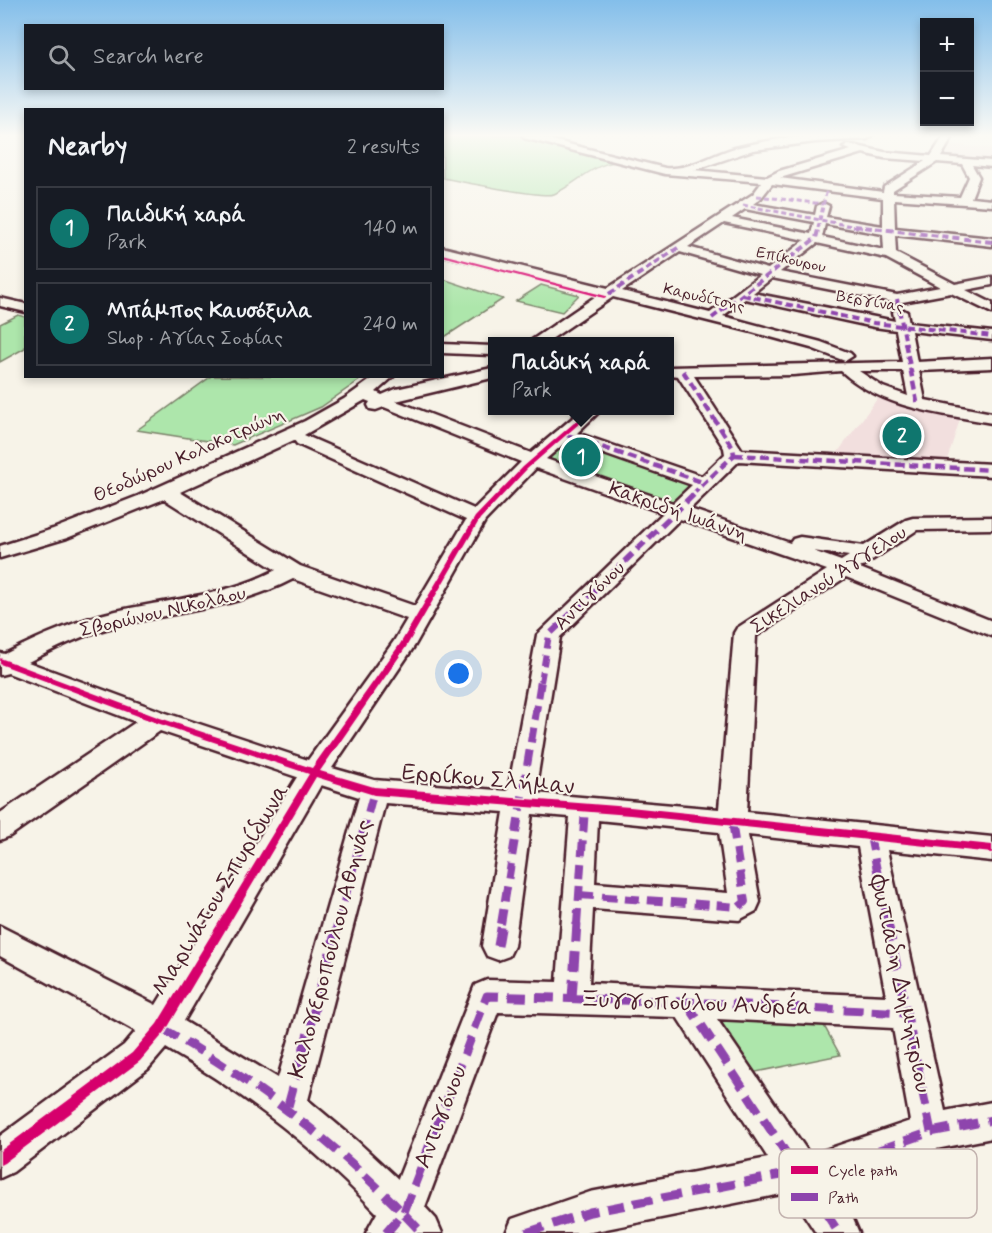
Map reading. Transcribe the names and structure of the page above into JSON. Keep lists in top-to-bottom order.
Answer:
{
  "streets": {
    "street": [
      "Επίκουρου",
      "Καρυδίτσης",
      "Βεργίνας",
      "Θεοδώρου Κολοκοτρώνη",
      "Κακριδή Ιωάννη",
      "Σικελιανού Άγγελου",
      "Αντιγόνου",
      "Σβορώνου Νικολάου",
      "Ερρίκου Σλήμαν",
      "Μαρινάτου Σπυρίδωνα",
      "Καλογεροπούλου Αθηνάς",
      "Φωτιάδη Δημητρίου",
      "Ξυγγοπούλου Ανδρέα"
    ]
  },
  "crossings": [
    ["Θεοδώρου Κολοκοτρώνη", "Κακριδή Ιωάννη"],
    ["Κακριδή Ιωάννη", "Σικελιανού Άγγελου"],
    ["Κακριδή Ιωάννη", "Αντιγόνου"],
    ["Κακριδή Ιωάννη", "Μαρινάτου Σπυρίδωνα"],
    ["Σικελιανού Άγγελου", "Ερρίκου Σλήμαν"],
    ["Αντιγόνου", "Ερρίκου Σλήμαν"],
    ["Αντιγόνου", "Ξυγγοπούλου Ανδρέα"],
    ["Σβορώνου Νικολάου", "Ερρίκου Σλήμαν"],
    ["Ερρίκου Σλήμαν", "Μαρινάτου Σπυρίδωνα"],
    ["Ερρίκου Σλήμαν", "Καλογεροπούλου Αθηνάς"],
    ["Ερρίκου Σλήμαν", "Φωτιάδη Δημητρίου"],
    ["Φωτιάδη Δημητρίου", "Ξυγγοπούλου Ανδρέα"]
  ],
  "legend": ["Cycle path", "Path"],
  "page": {
    "map_buttons": ["+", "−"],
    "search": "Search here",
    "heading": ["Nearby", "2 results"],
    "list": [
      {
        "mark": "1",
        "name": "Παιδική χαρά",
        "note": "Park",
        "value": "140 m"
      },
      {
        "mark": "2",
        "name": "Μπάμπος Καυσόξυλα",
        "note": "Shop · Αγίας Σοφίας",
        "value": "240 m"
      }
    ],
    "popup": ["Παιδική χαρά", "Park"],
    "pins": ["2", "1"]
  }
}
